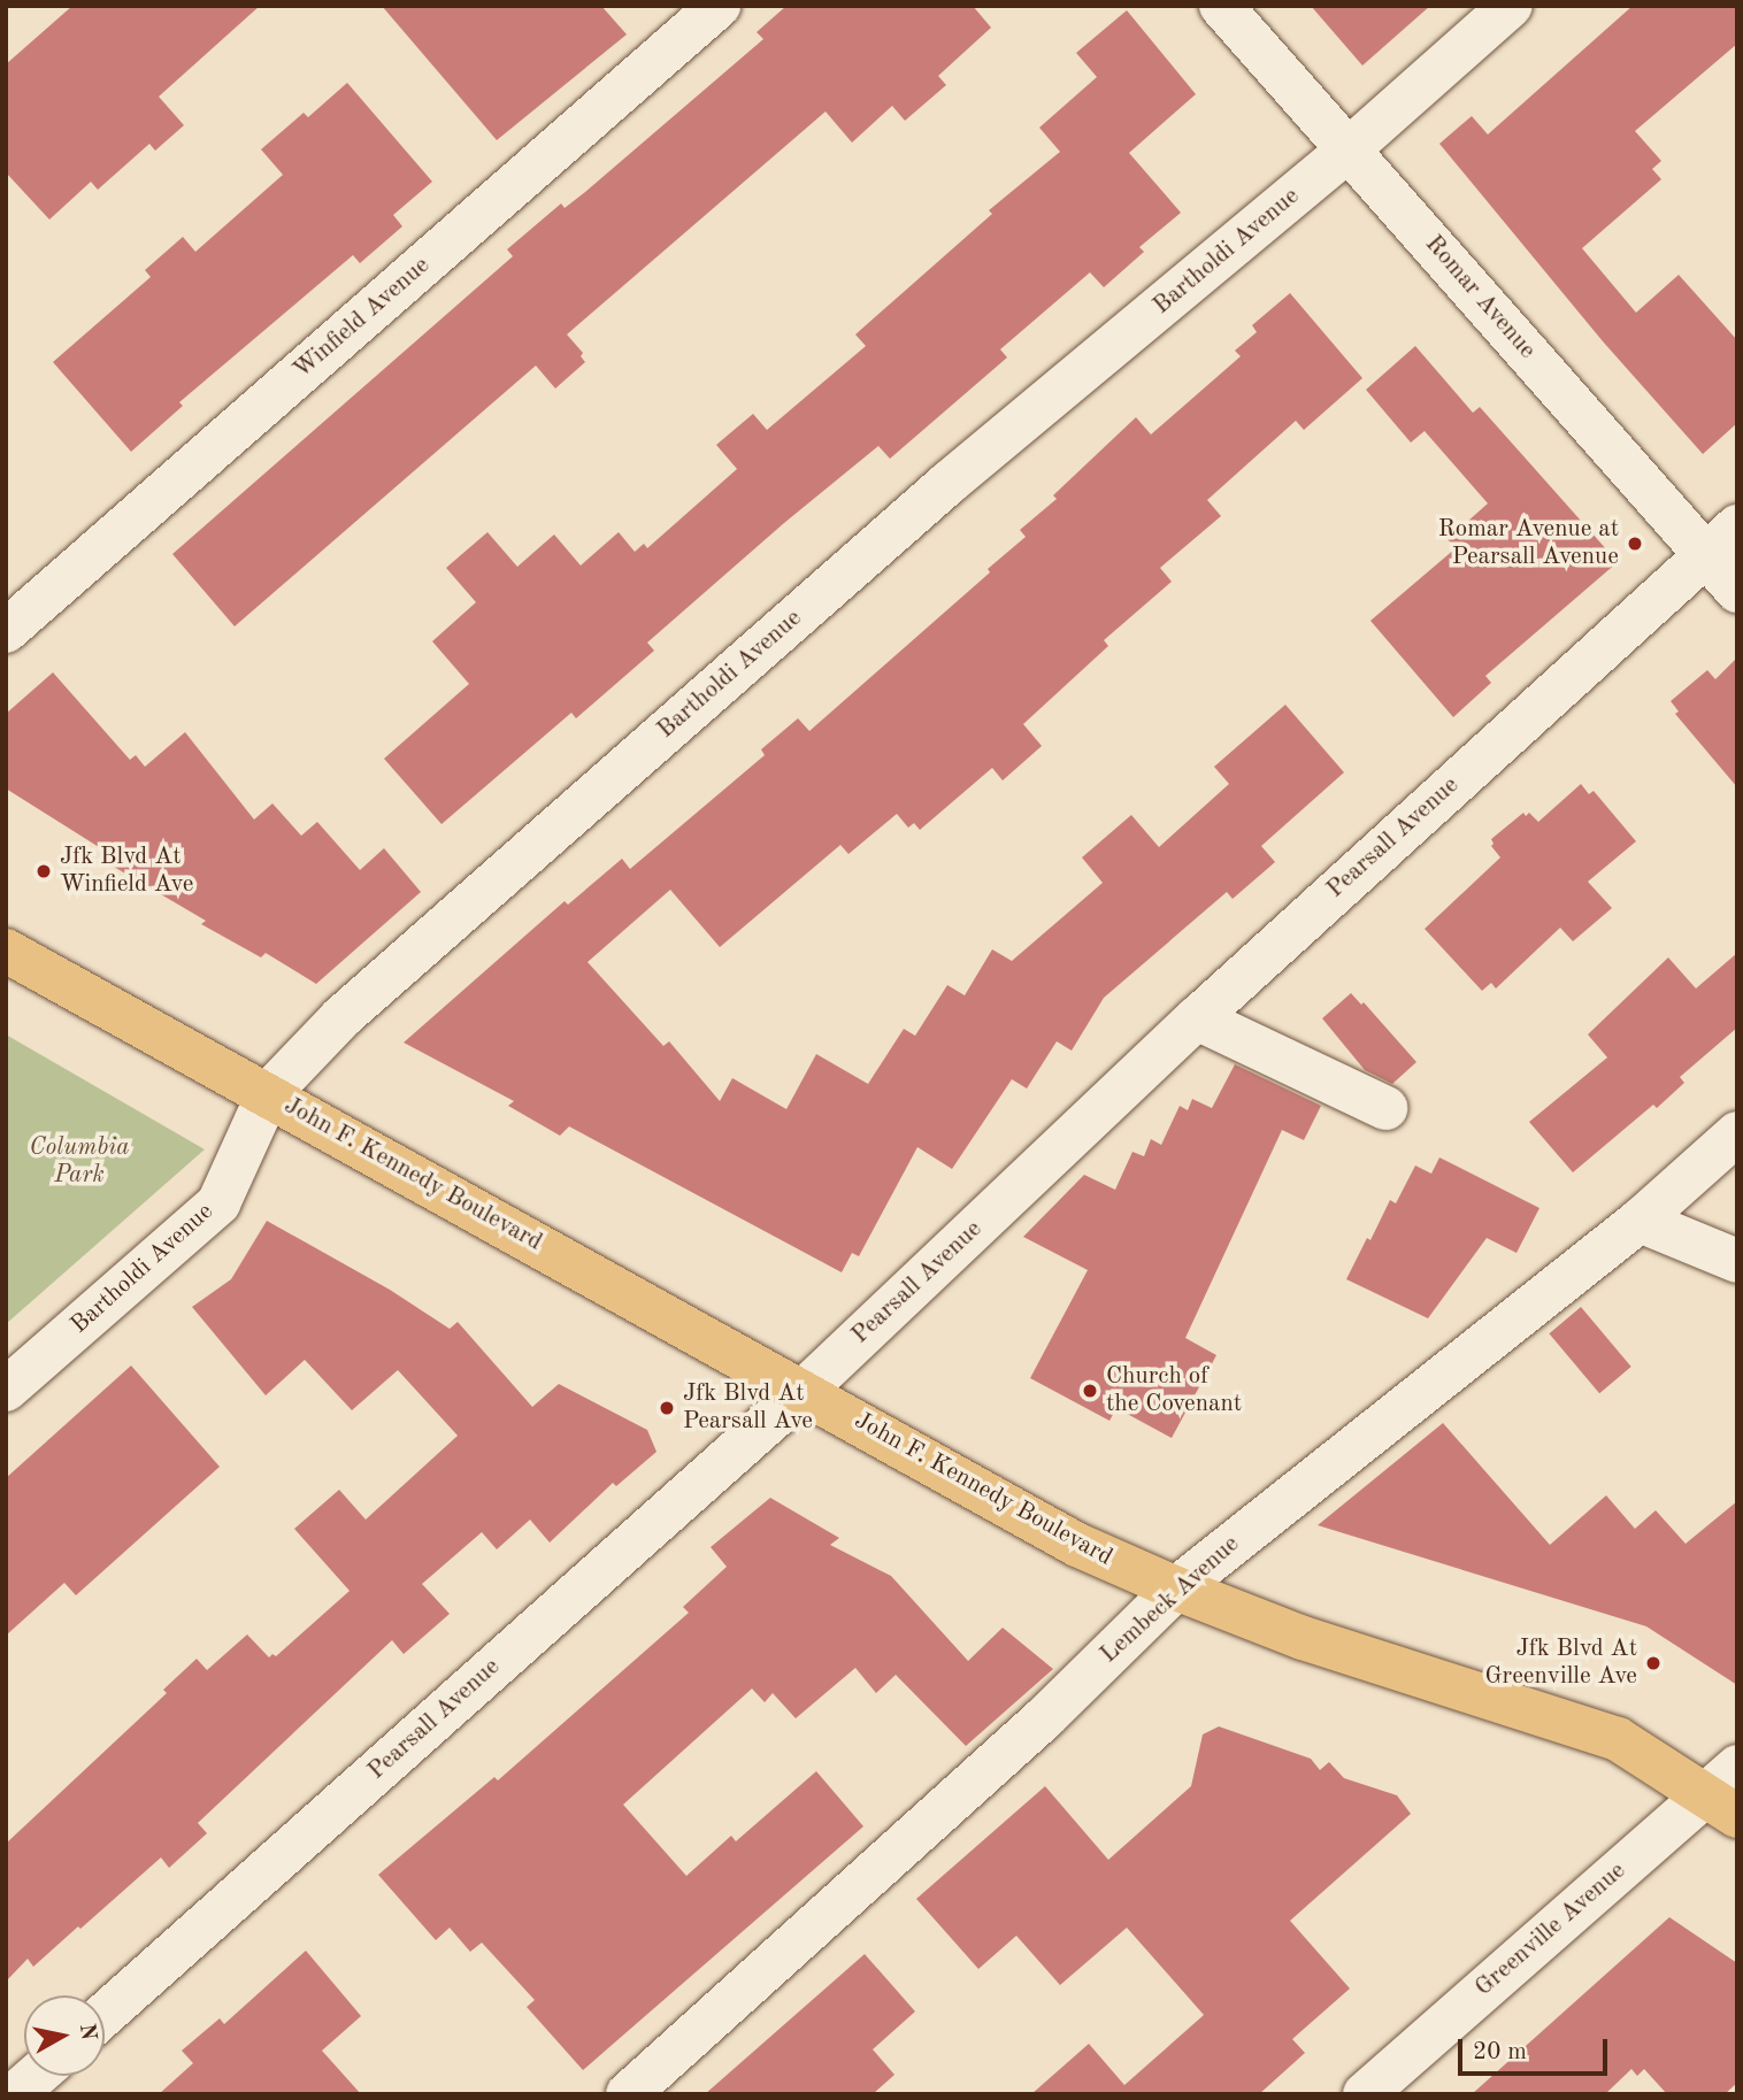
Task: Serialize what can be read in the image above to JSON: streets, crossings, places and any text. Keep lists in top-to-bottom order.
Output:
{
  "streets": {
    "main road": ["John F. Kennedy Boulevard"],
    "street": [
      "Bartholdi Avenue",
      "Romar Avenue",
      "Winfield Avenue",
      "Pearsall Avenue",
      "Lembeck Avenue",
      "Greenville Avenue"
    ]
  },
  "crossings": [
    ["Bartholdi Avenue", "Romar Avenue"],
    ["Bartholdi Avenue", "John F. Kennedy Boulevard"],
    ["Romar Avenue", "Pearsall Avenue"],
    ["Pearsall Avenue", "John F. Kennedy Boulevard"],
    ["John F. Kennedy Boulevard", "Lembeck Avenue"],
    ["John F. Kennedy Boulevard", "Greenville Avenue"]
  ],
  "parks": ["Columbia Park"],
  "places": [
    "Romar Avenue at Pearsall Avenue",
    "Jfk Blvd At Winfield Ave",
    "Church of the Covenant",
    "Jfk Blvd At Pearsall Ave",
    "Jfk Blvd At Greenville Ave"
  ],
  "scale_bar": "20 m",
  "north": "right"
}
